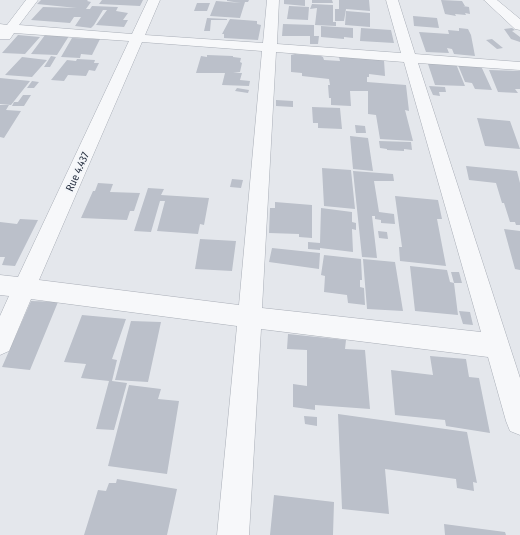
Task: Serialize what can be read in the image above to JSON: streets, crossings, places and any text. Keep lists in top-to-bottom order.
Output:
{
  "streets": {
    "street": ["Rue 4.437"]
  }
}
